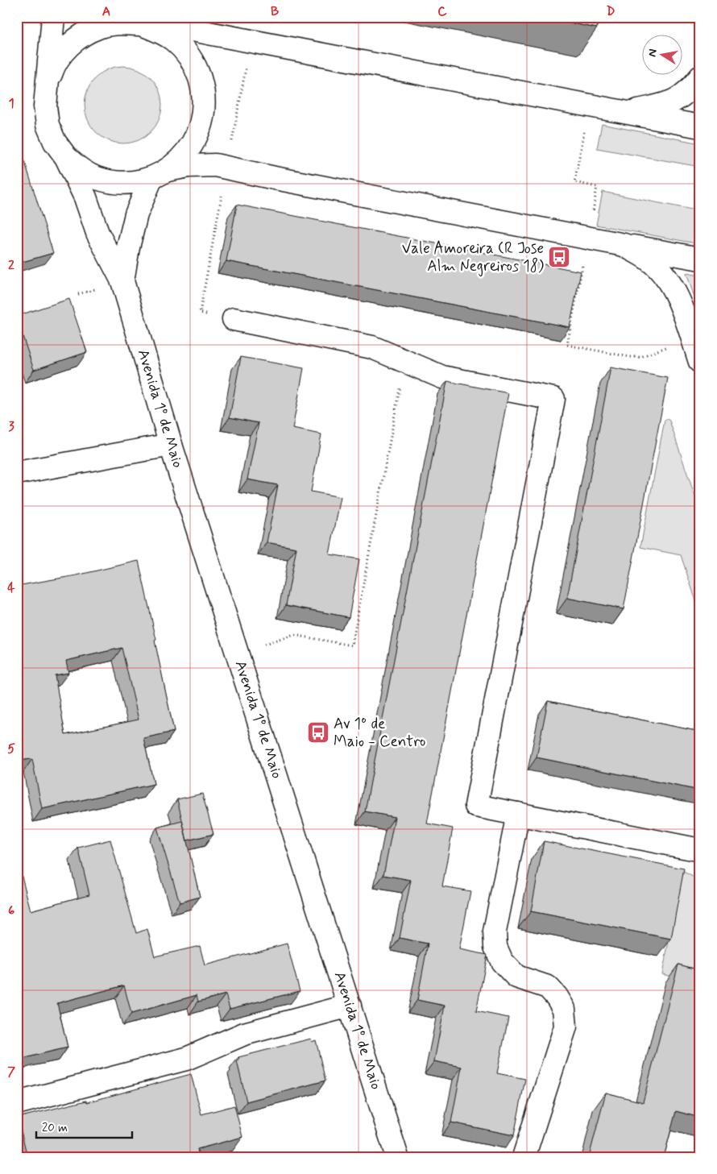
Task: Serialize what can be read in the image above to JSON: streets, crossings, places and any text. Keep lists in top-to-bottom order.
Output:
{
  "streets": {
    "street": ["Avenida 1º de Maio"]
  },
  "places": {
    "bus stop": ["Vale Amoreira (R Jose Alm Negreiros 18)", "Av 1º de Maio - Centro"]
  },
  "scale_bar": "20 m",
  "north": "left",
  "grid": {
    "columns": [
      "A",
      "B",
      "C",
      "D"
    ],
    "rows": [
      "1",
      "2",
      "3",
      "4",
      "5",
      "6",
      "7"
    ]
  }
}
